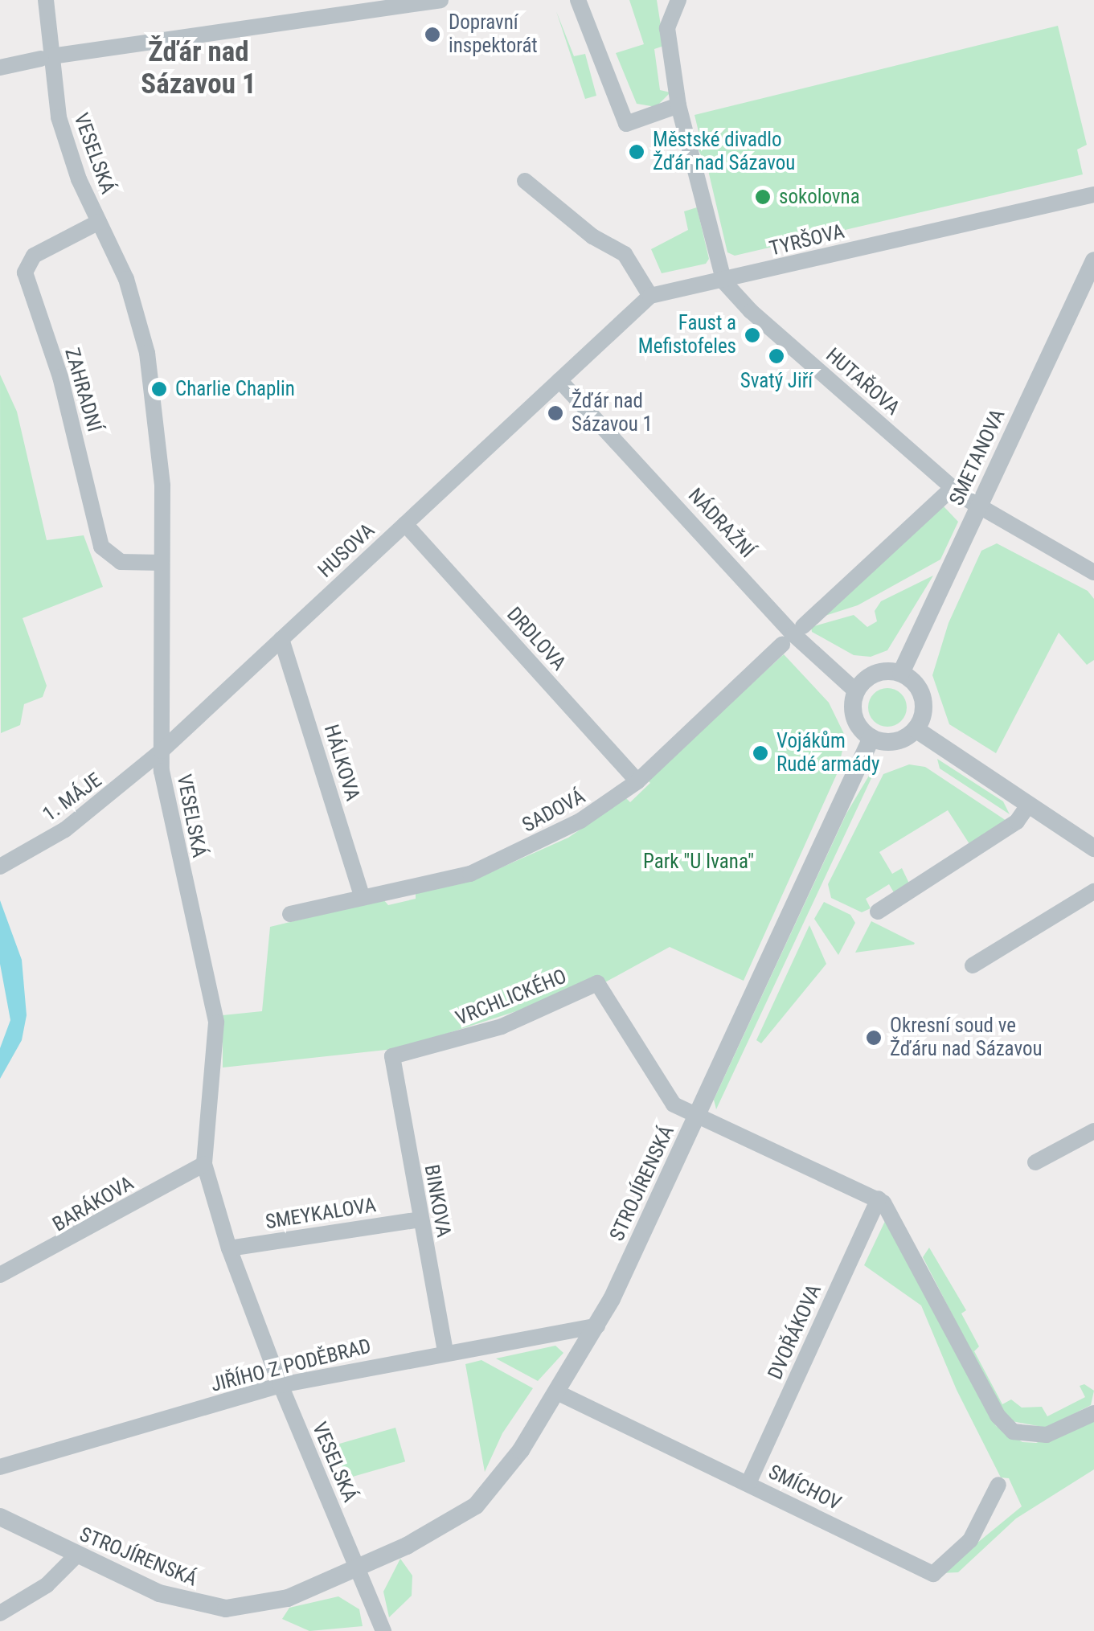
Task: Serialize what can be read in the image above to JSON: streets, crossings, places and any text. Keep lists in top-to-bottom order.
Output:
{
  "streets": {
    "street": [
      "VESELSKÁ",
      "TYRŠOVA",
      "HUTAŘOVA",
      "ZAHRADNÍ",
      "SMETANOVA",
      "NÁDRAŽNÍ",
      "HUSOVA",
      "DRDLOVA",
      "HÁLKOVA",
      "1. MÁJE",
      "SADOVÁ",
      "VRCHLICKÉHO",
      "STROJÍRENSKÁ",
      "BINKOVA",
      "BARÁKOVA",
      "SMEYKALOVA",
      "DVOŘÁKOVA",
      "JIŘÍHO Z PODĚBRAD",
      "SMÍCHOV"
    ]
  },
  "crossings": [
    ["VESELSKÁ", "ZAHRADNÍ"],
    ["VESELSKÁ", "HUSOVA"],
    ["VESELSKÁ", "1. MÁJE"],
    ["VESELSKÁ", "STROJÍRENSKÁ"],
    ["VESELSKÁ", "BARÁKOVA"],
    ["VESELSKÁ", "SMEYKALOVA"],
    ["VESELSKÁ", "JIŘÍHO Z PODĚBRAD"],
    ["TYRŠOVA", "HUTAŘOVA"],
    ["HUTAŘOVA", "SMETANOVA"],
    ["SMETANOVA", "NÁDRAŽNÍ"],
    ["SMETANOVA", "STROJÍRENSKÁ"],
    ["NÁDRAŽNÍ", "HUSOVA"],
    ["NÁDRAŽNÍ", "STROJÍRENSKÁ"],
    ["HUSOVA", "DRDLOVA"],
    ["HUSOVA", "HÁLKOVA"],
    ["HUSOVA", "1. MÁJE"],
    ["DRDLOVA", "SADOVÁ"],
    ["HÁLKOVA", "SADOVÁ"],
    ["VRCHLICKÉHO", "STROJÍRENSKÁ"],
    ["VRCHLICKÉHO", "BINKOVA"],
    ["STROJÍRENSKÁ", "JIŘÍHO Z PODĚBRAD"],
    ["STROJÍRENSKÁ", "SMÍCHOV"],
    ["BINKOVA", "SMEYKALOVA"],
    ["BINKOVA", "JIŘÍHO Z PODĚBRAD"],
    ["DVOŘÁKOVA", "SMÍCHOV"]
  ],
  "districts": ["Žďár nad Sázavou 1"],
  "parks": ["Park \"U Ivana\""],
  "places": [
    "Dopravní inspektorát",
    "Městské divadlo Žďár nad Sázavou",
    "sokolovna",
    "Faust a Mefistofeles",
    "Svatý Jiří",
    "Charlie Chaplin",
    "Žďár nad Sázavou 1",
    "Vojákům Rudé armády",
    "Okresní soud ve Žďáru nad Sázavou"
  ]
}
